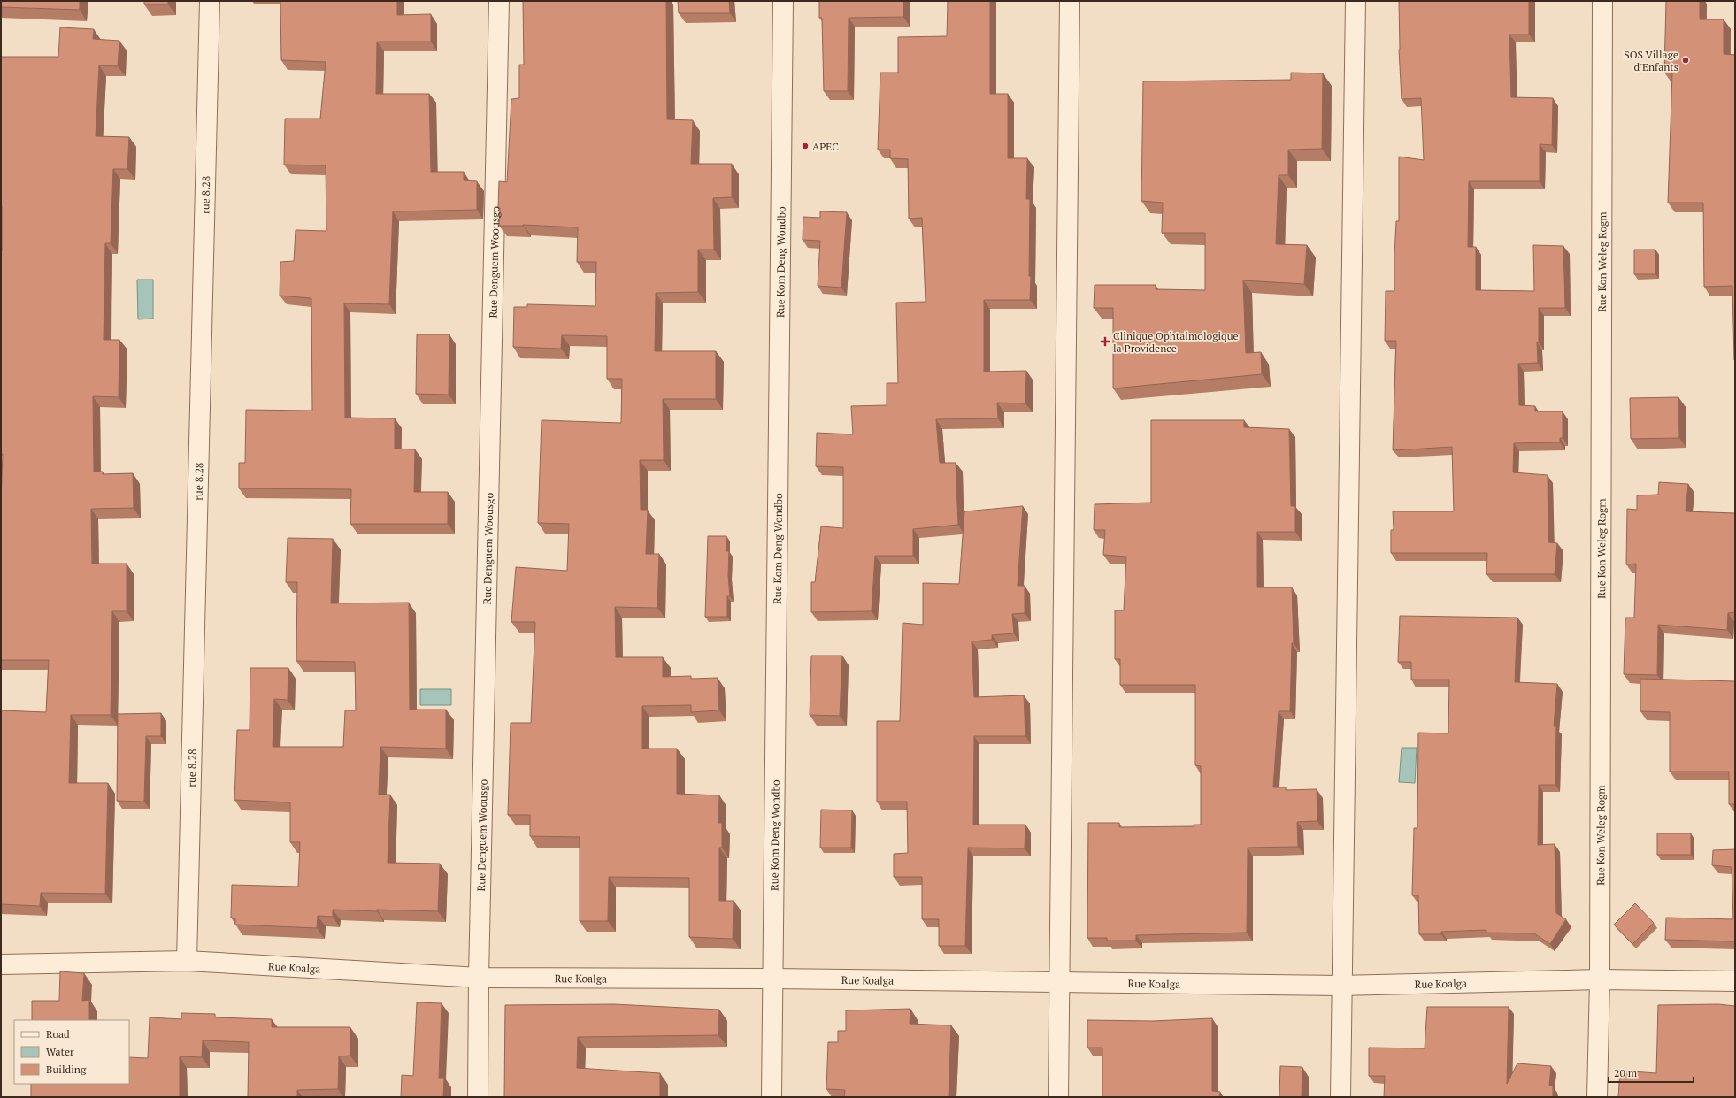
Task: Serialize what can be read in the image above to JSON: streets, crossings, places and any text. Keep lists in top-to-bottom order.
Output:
{
  "streets": {
    "street": [
      "rue 8.28",
      "Rue Denguem Woousgo",
      "Rue Kom Deng Wondbo",
      "Rue Kon Weleg Rogm",
      "Rue Koalga"
    ]
  },
  "crossings": [
    ["rue 8.28", "Rue Koalga"],
    ["Rue Denguem Woousgo", "Rue Koalga"],
    ["Rue Kom Deng Wondbo", "Rue Koalga"],
    ["Rue Kon Weleg Rogm", "Rue Koalga"]
  ],
  "places": {
    "other": ["SOS Village d'Enfants", "APEC"],
    "health": ["Clinique Ophtalmologique la Providence"]
  },
  "legend": ["Road", "Water", "Building"],
  "scale_bar": "20 m"
}
